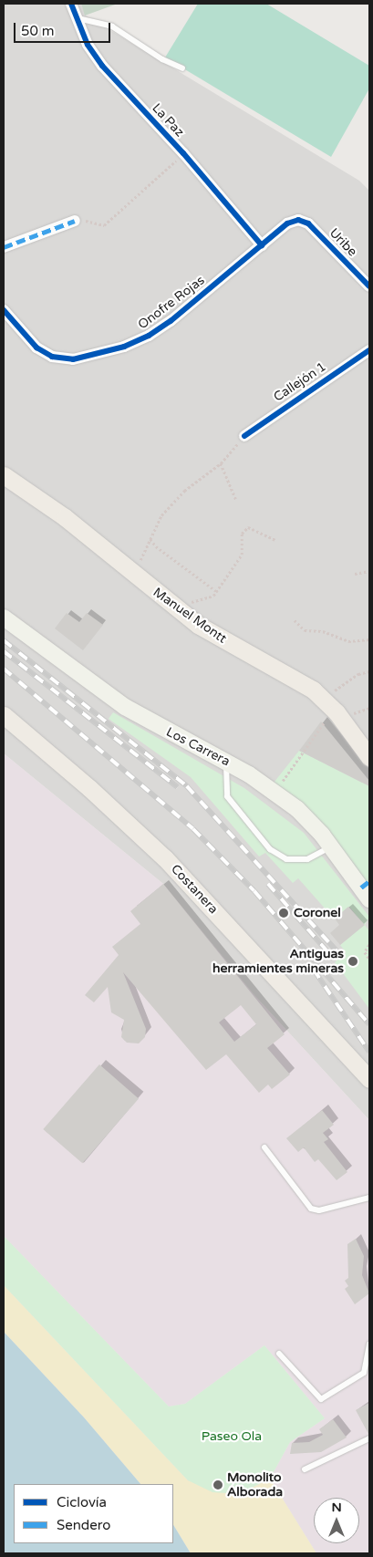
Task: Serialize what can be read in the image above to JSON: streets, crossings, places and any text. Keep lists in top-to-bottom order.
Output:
{
  "streets": {
    "main road": ["Manuel Montt", "Los Carrera", "Costanera"],
    "street": [
      "La Paz",
      "Uribe",
      "Onofre Rojas",
      "Callejón 1"
    ]
  },
  "crossings": [
    ["La Paz", "Onofre Rojas"],
    ["Uribe", "Onofre Rojas"]
  ],
  "parks": ["Paseo Ola"],
  "places": ["Coronel", "Antiguas herramientes mineras", "Monolito Alborada"],
  "legend": ["Ciclovía", "Sendero"],
  "scale_bar": "50 m",
  "north": "top"
}
